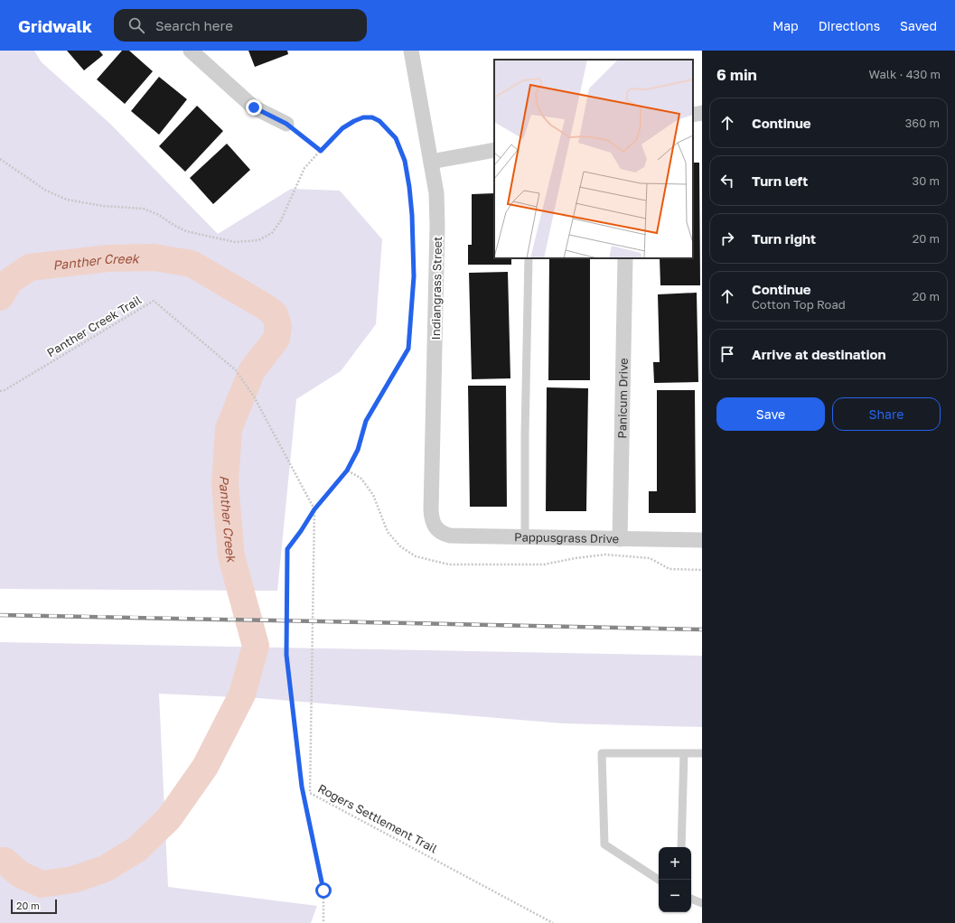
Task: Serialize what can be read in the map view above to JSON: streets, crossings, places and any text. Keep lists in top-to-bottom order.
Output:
{
  "streets": {
    "street": ["Indiangrass Street", "Panicum Drive", "Pappusgrass Drive"],
    "path": ["Panther Creek Trail", "Rogers Settlement Trail"]
  },
  "crossings": [
    ["Indiangrass Street", "Pappusgrass Drive"],
    ["Panther Creek Trail", "Rogers Settlement Trail"],
    ["Panicum Drive", "Pappusgrass Drive"]
  ],
  "water": ["Panther Creek"],
  "scale_bar": "20 m",
  "page": {
    "header": "Gridwalk",
    "search": "Search here",
    "nav": ["Map", "Directions", "Saved"],
    "heading": ["6 min", "Walk · 430 m"],
    "list": [
      ["Continue", "360 m"],
      ["Turn left", "30 m"],
      ["Turn right", "20 m"],
      ["Continue", "Cotton Top Road", "20 m"],
      "Arrive at destination"
    ],
    "buttons": ["Save", "Share"],
    "map_buttons": ["+", "−"],
    "scale": "20 m"
  }
}
